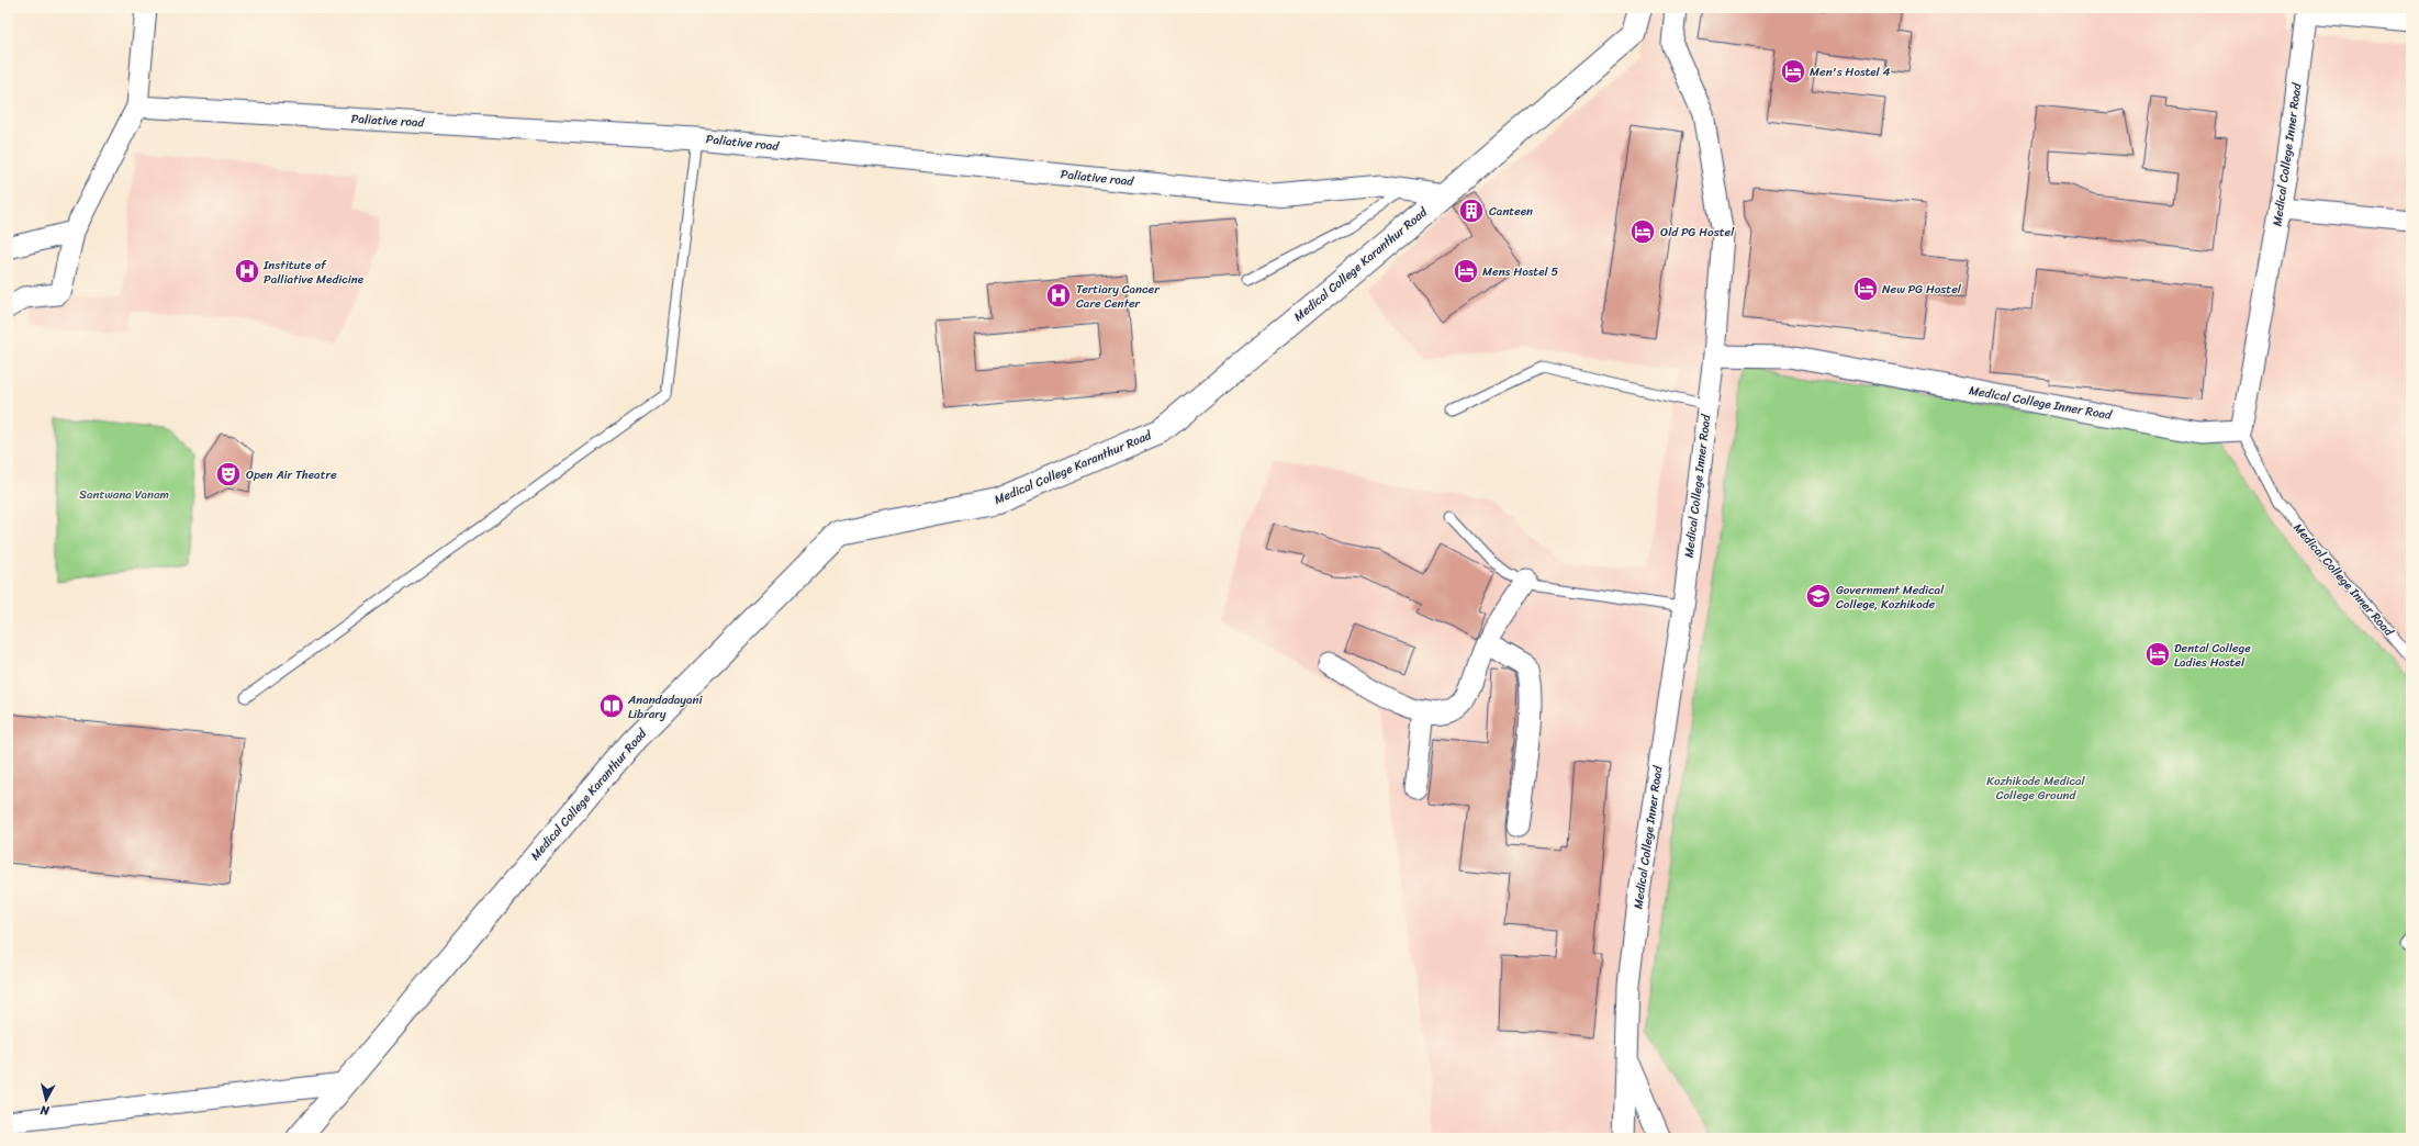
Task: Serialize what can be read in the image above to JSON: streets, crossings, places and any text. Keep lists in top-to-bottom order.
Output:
{
  "streets": {
    "main road": ["Medical College Karanthur Road"],
    "street": ["Paliative road", "Medical College Inner Road"]
  },
  "crossings": [
    ["Paliative road", "Medical College Karanthur Road"]
  ],
  "parks": ["Santwana Vanam", "Kozhikode Medical College Ground"],
  "places": {
    "hotel": [
      "Men's Hostel 4",
      "Old PG Hostel",
      "Mens Hostel 5",
      "New PG Hostel",
      "Dental College Ladies Hostel"
    ],
    "building": ["Canteen"],
    "hospital": ["Institute of Palliative Medicine", "Tertiary Cancer Care Center"],
    "theatre": ["Open Air Theatre"],
    "school or university": ["Government Medical College, Kozhikode"],
    "library": ["Anandadayani Library"]
  },
  "north": "bottom"
}
